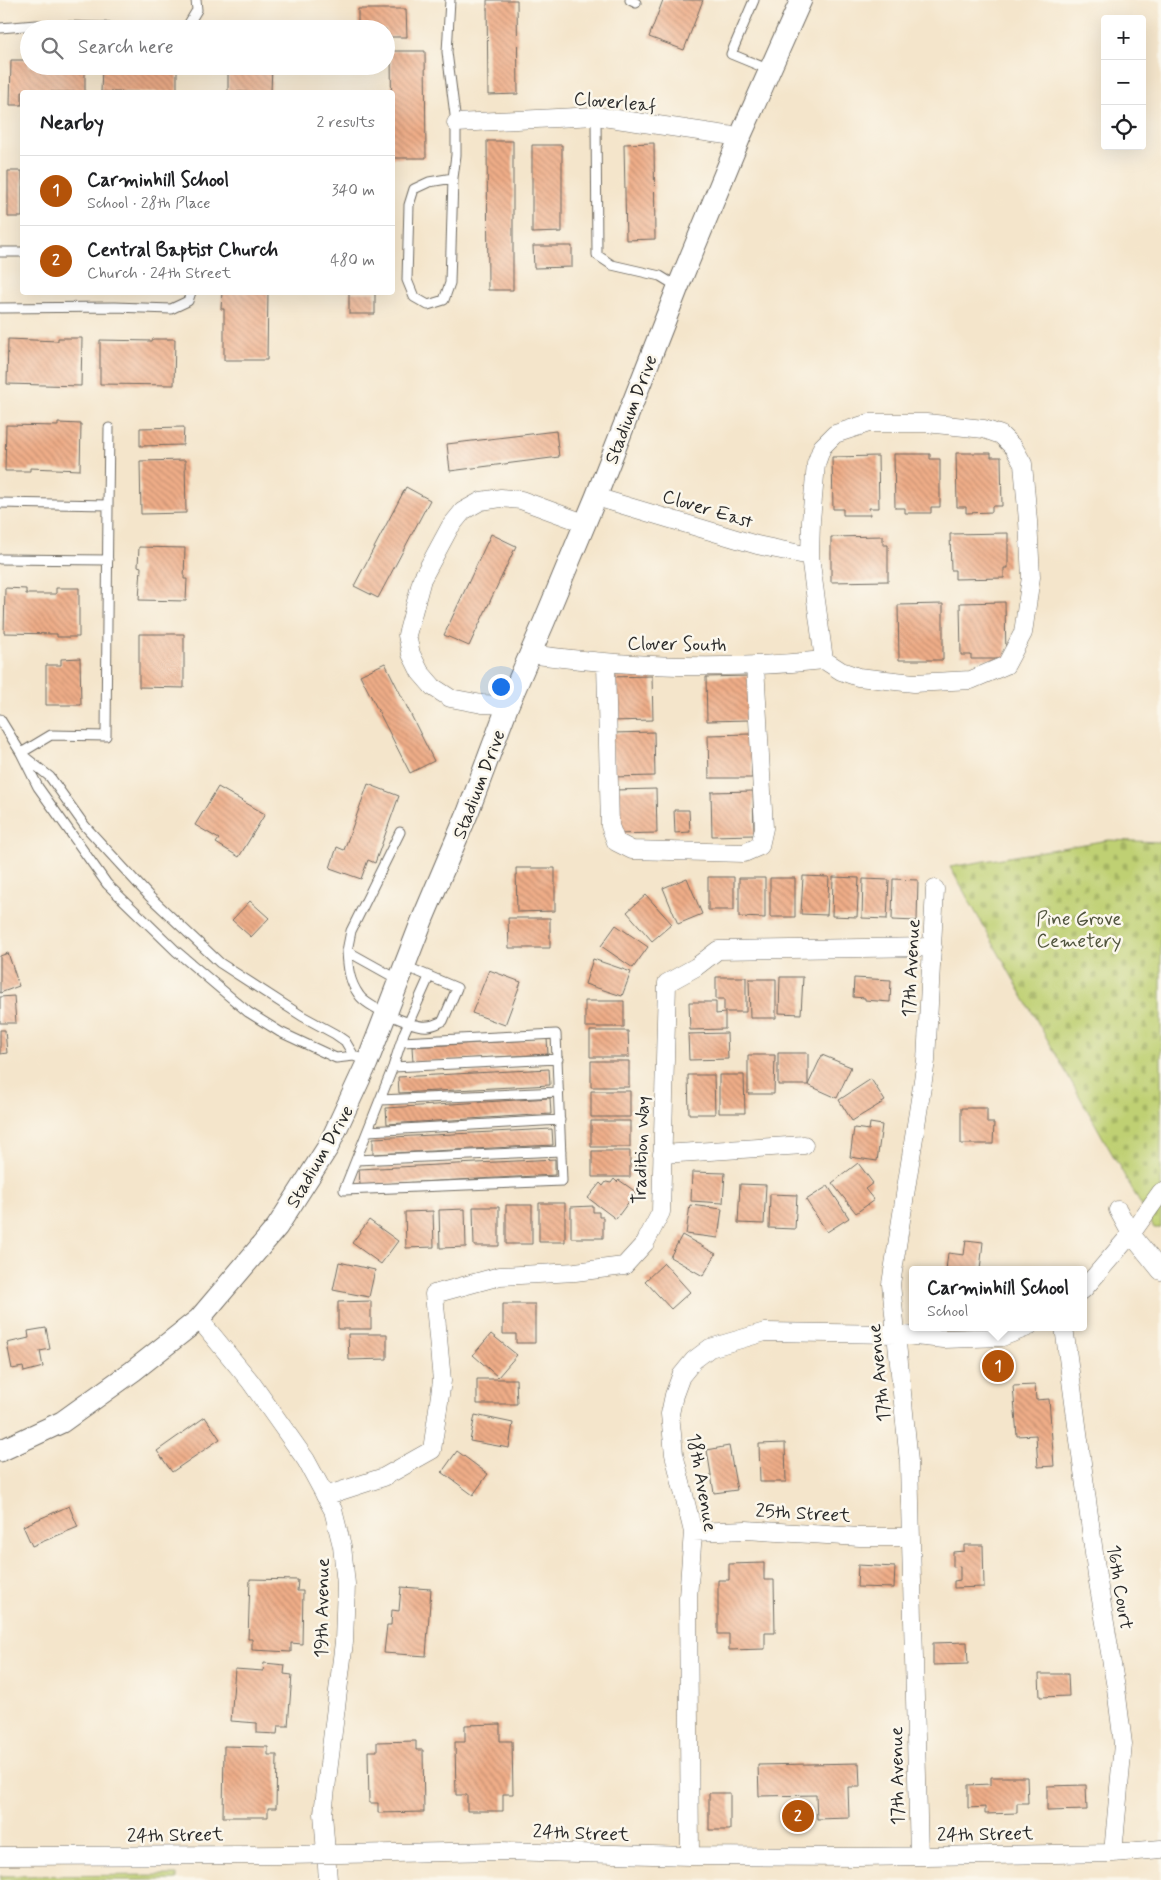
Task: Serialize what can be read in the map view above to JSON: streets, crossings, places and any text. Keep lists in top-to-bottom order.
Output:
{
  "streets": {
    "street": [
      "Cloverleaf",
      "Stadium Drive",
      "Clover East",
      "Clover South",
      "17th Avenue",
      "Tradition Way",
      "18th Avenue",
      "25th Street",
      "16th Court",
      "19th Avenue",
      "24th Street"
    ]
  },
  "crossings": [
    ["Cloverleaf", "Stadium Drive"],
    ["Stadium Drive", "Clover East"],
    ["Stadium Drive", "Clover South"],
    ["Stadium Drive", "19th Avenue"],
    ["17th Avenue", "Tradition Way"],
    ["17th Avenue", "18th Avenue"],
    ["17th Avenue", "25th Street"],
    ["17th Avenue", "24th Street"],
    ["Tradition Way", "19th Avenue"],
    ["18th Avenue", "25th Street"],
    ["18th Avenue", "24th Street"],
    ["16th Court", "24th Street"],
    ["19th Avenue", "24th Street"]
  ],
  "parks": ["Pine Grove Cemetery"],
  "page": {
    "map_buttons": ["+", "−"],
    "search": "Search here",
    "heading": ["Nearby", "2 results"],
    "list": [
      {
        "mark": "1",
        "name": "Carminhill School",
        "note": "School · 28th Place",
        "value": "340 m"
      },
      {
        "mark": "2",
        "name": "Central Baptist Church",
        "note": "Church · 24th Street",
        "value": "480 m"
      }
    ],
    "popup": ["Carminhill School", "School"],
    "pins": ["1", "2"]
  }
}
